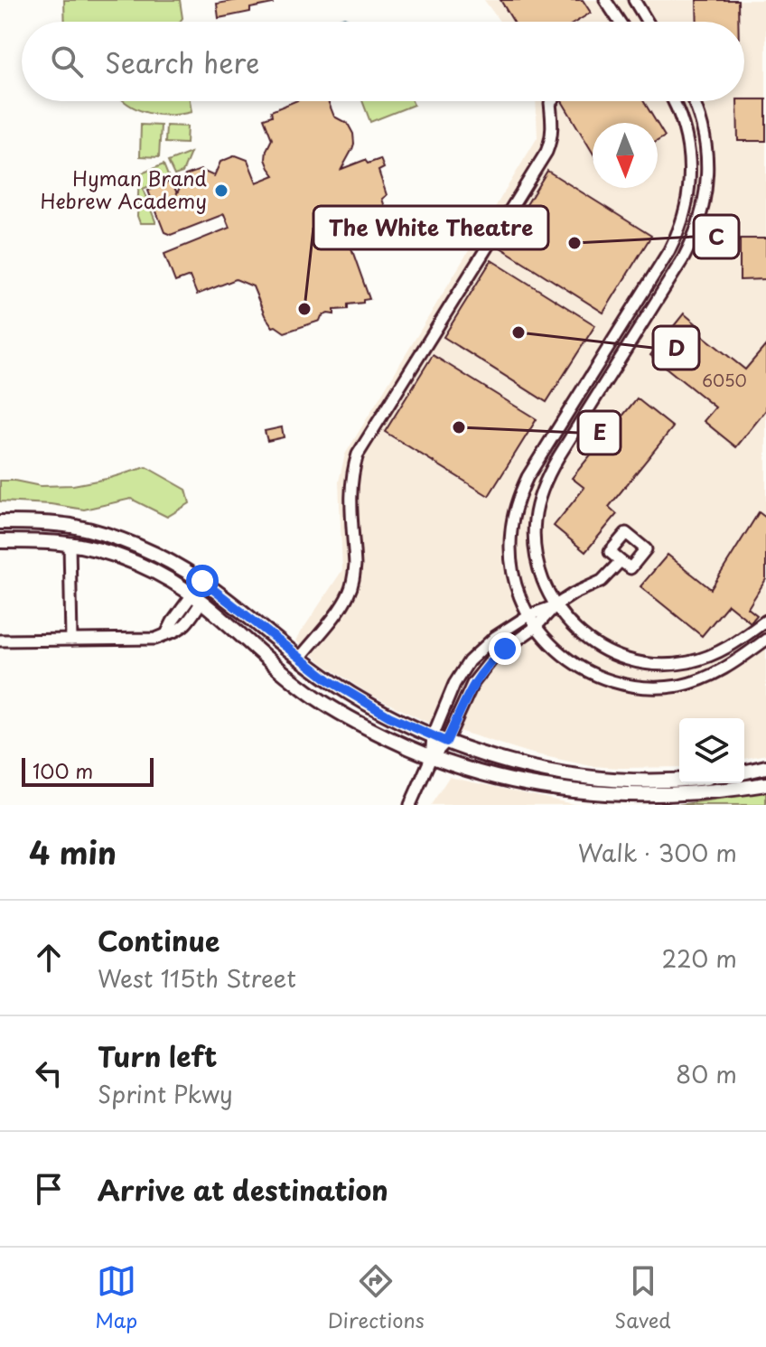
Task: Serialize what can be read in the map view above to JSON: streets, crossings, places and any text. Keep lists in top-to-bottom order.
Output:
{
  "places": [
    "Hyman Brand Hebrew Academy",
    "C",
    "The White Theatre",
    "D",
    "E"
  ],
  "house_numbers": ["6050"],
  "scale_bar": "100 m",
  "north": "bottom",
  "page": {
    "search": "Search here",
    "scale": "100 m",
    "heading": ["4 min", "Walk · 300 m"],
    "list": [
      ["Continue", "West 115th Street", "220 m"],
      ["Turn left", "Sprint Pkwy", "80 m"],
      "Arrive at destination"
    ],
    "nav": ["Map", "Directions", "Saved"]
  }
}
